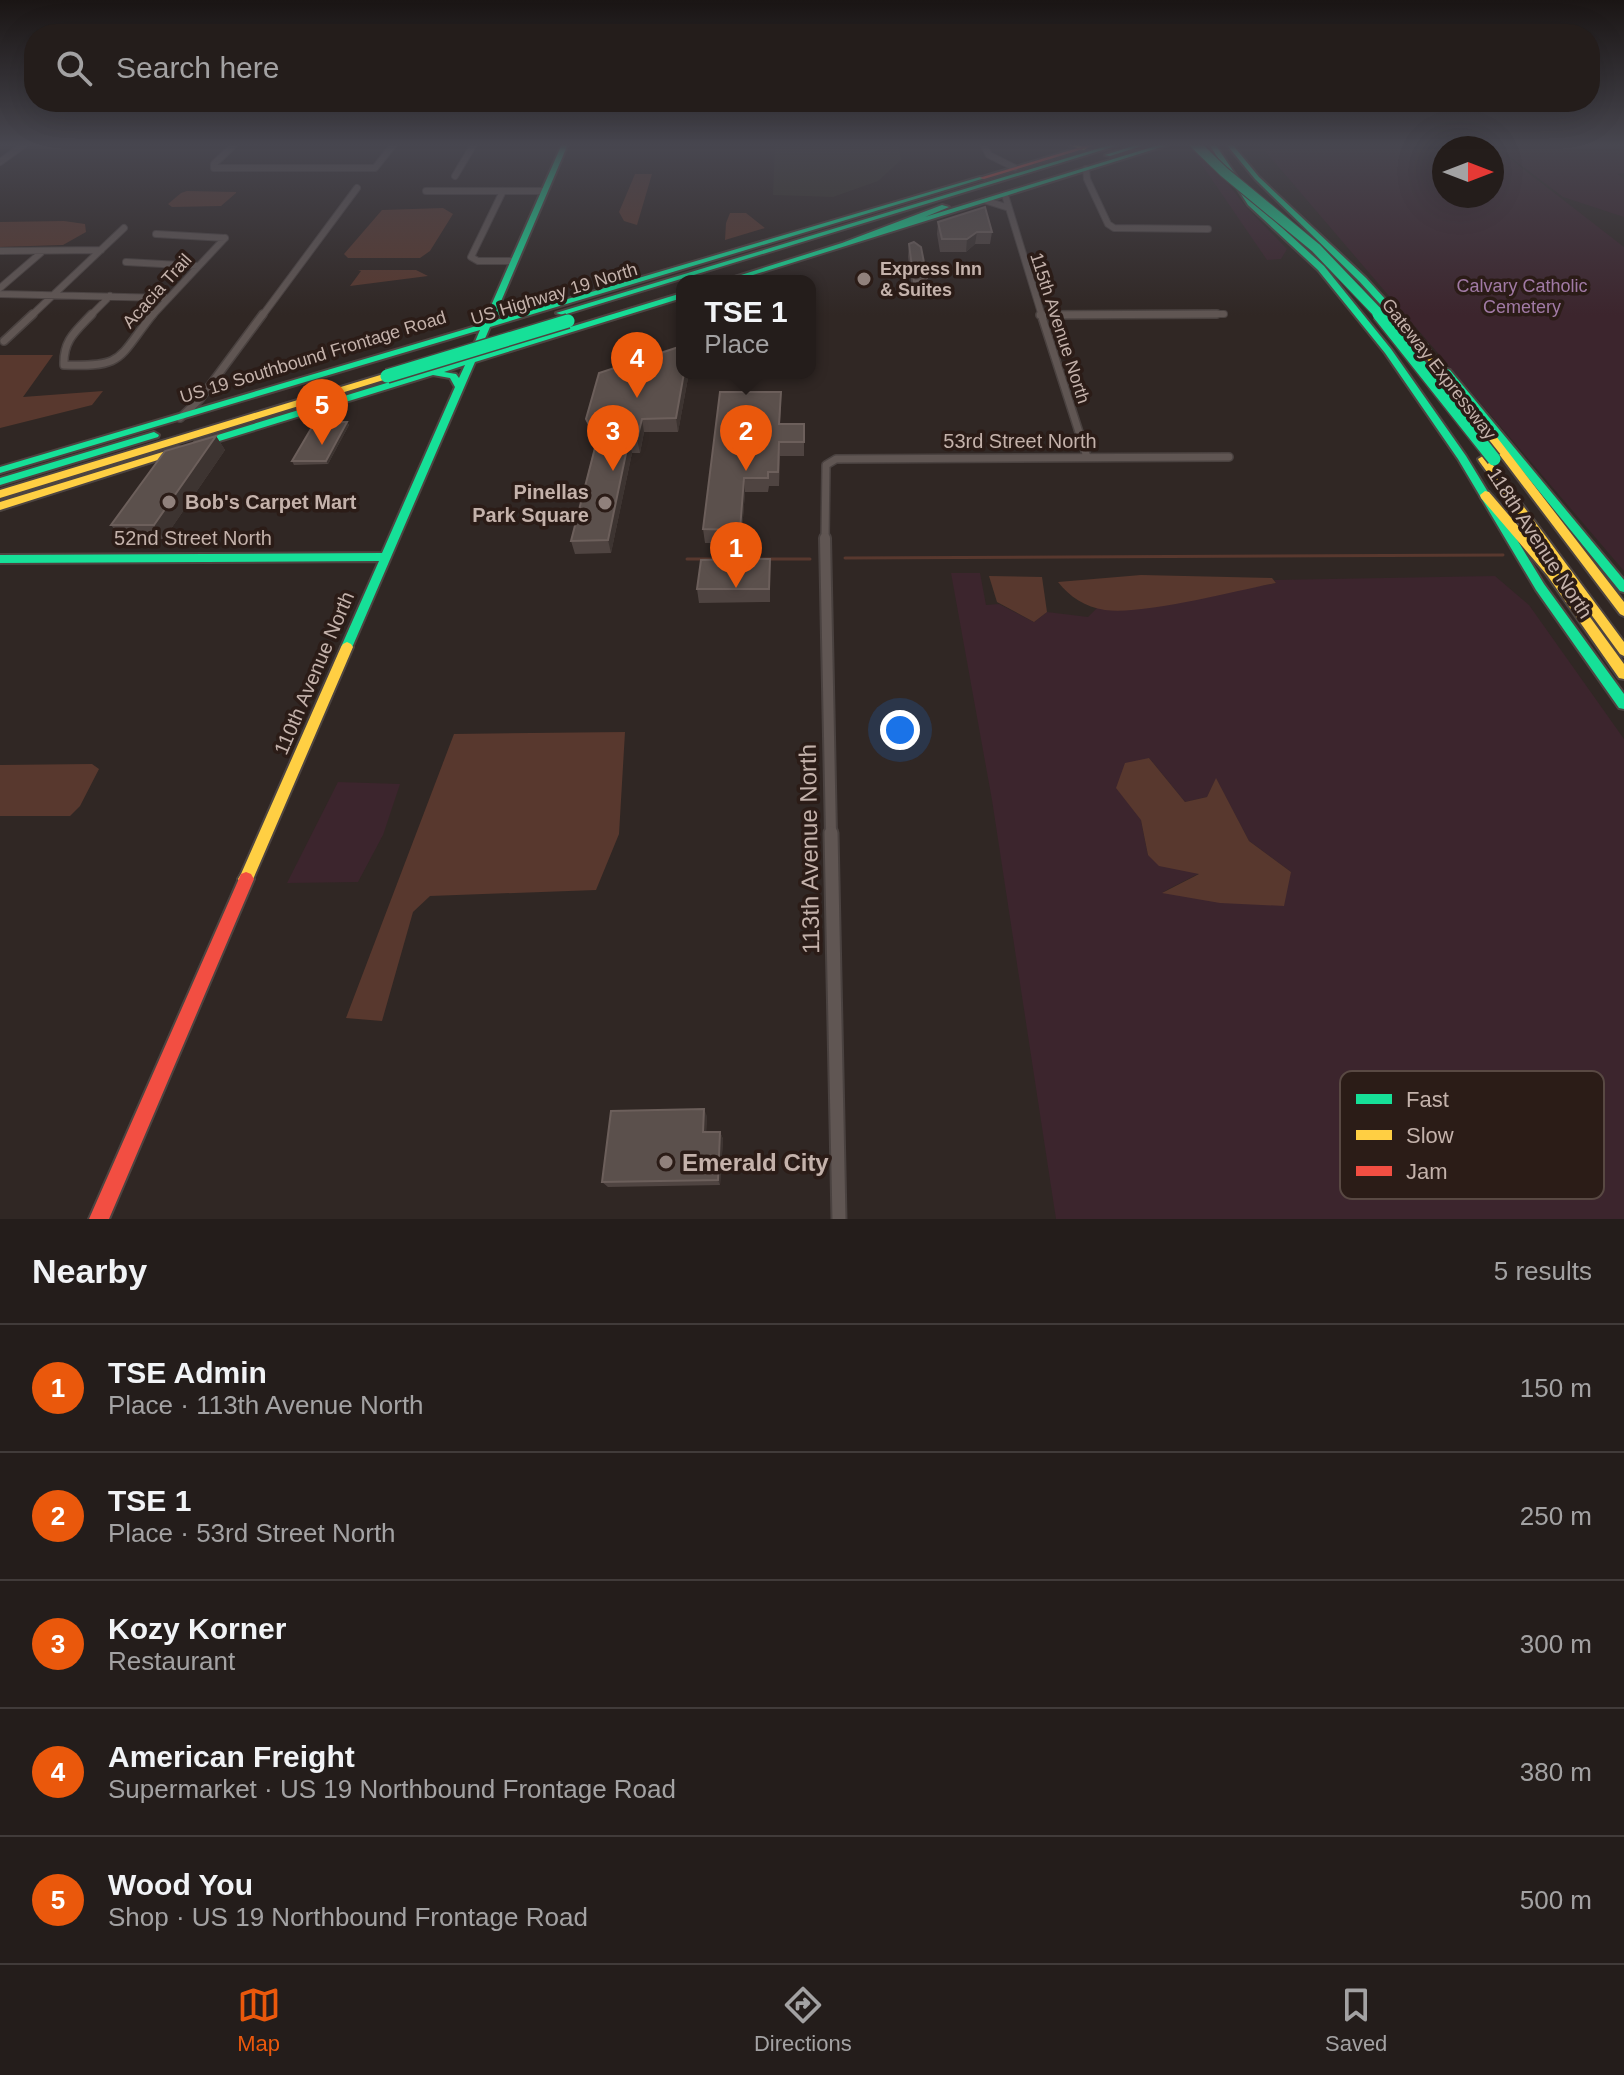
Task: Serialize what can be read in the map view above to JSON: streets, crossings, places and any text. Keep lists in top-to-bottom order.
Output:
{
  "streets": {
    "main road": [
      "US Highway 19 North",
      "US 19 Southbound Frontage Road",
      "Gateway Expressway",
      "52nd Street North",
      "118th Avenue North",
      "110th Avenue North"
    ],
    "street": [
      "Acacia Trail",
      "115th Avenue North",
      "53rd Street North",
      "113th Avenue North"
    ]
  },
  "crossings": [
    ["US Highway 19 North", "US 19 Southbound Frontage Road"],
    ["115th Avenue North", "53rd Street North"],
    ["US 19 Southbound Frontage Road", "110th Avenue North"],
    ["53rd Street North", "113th Avenue North"],
    ["52nd Street North", "110th Avenue North"]
  ],
  "parks": ["Calvary Catholic Cemetery"],
  "places": [
    "Express Inn & Suites",
    "Bob's Carpet Mart",
    "Pinellas Park Square",
    "Emerald City"
  ],
  "legend": ["Fast", "Slow", "Jam"],
  "north": "right",
  "page": {
    "search": "Search here",
    "popup": ["TSE 1", "Place"],
    "pins": [
      "4",
      "5",
      "2",
      "3",
      "1"
    ],
    "heading": ["Nearby", "5 results"],
    "list": [
      {
        "mark": "1",
        "name": "TSE Admin",
        "note": "Place · 113th Avenue North",
        "value": "150 m"
      },
      {
        "mark": "2",
        "name": "TSE 1",
        "note": "Place · 53rd Street North",
        "value": "250 m"
      },
      {
        "mark": "3",
        "name": "Kozy Korner",
        "note": "Restaurant",
        "value": "300 m"
      },
      {
        "mark": "4",
        "name": "American Freight",
        "note": "Supermarket · US 19 Northbound Frontage Road",
        "value": "380 m"
      },
      {
        "mark": "5",
        "name": "Wood You",
        "note": "Shop · US 19 Northbound Frontage Road",
        "value": "500 m"
      }
    ],
    "nav": ["Map", "Directions", "Saved"]
  }
}
